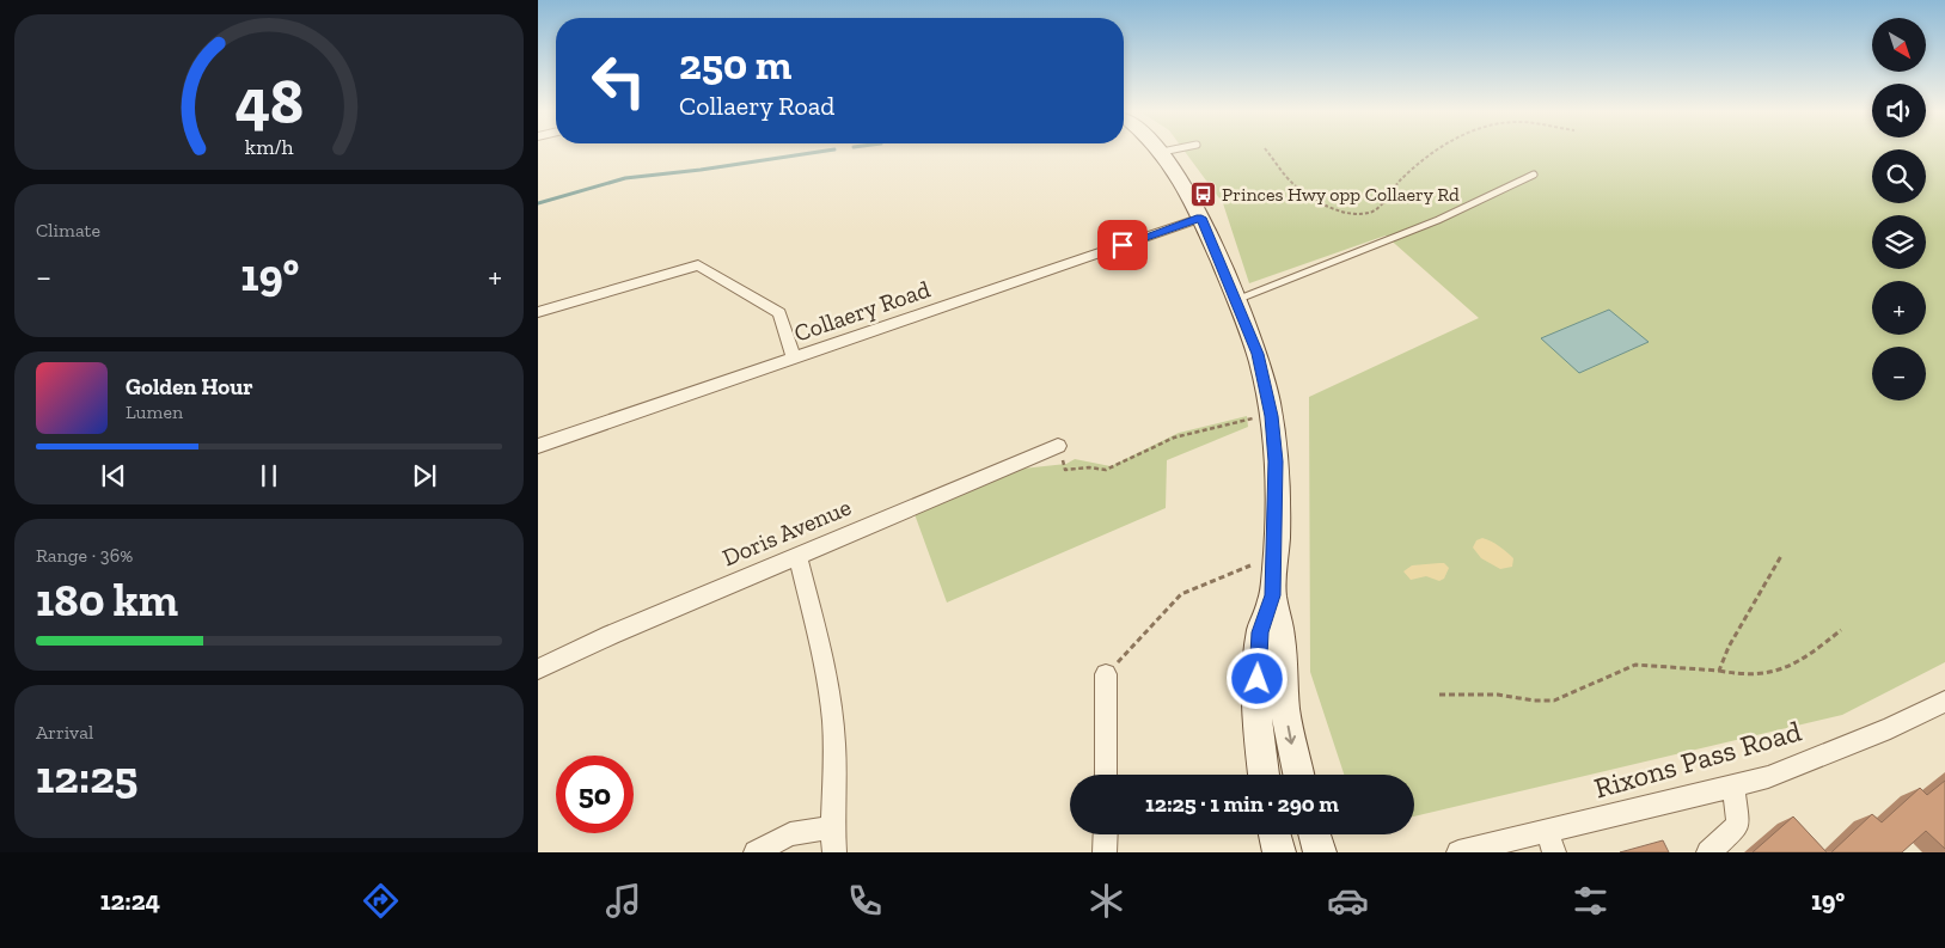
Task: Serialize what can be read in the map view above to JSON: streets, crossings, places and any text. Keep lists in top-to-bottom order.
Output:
{
  "streets": {
    "street": ["Collaery Road", "Doris Avenue", "Rixons Pass Road"]
  },
  "places": {
    "bus stop": ["Princes Hwy opp Collaery Rd"]
  },
  "north": "bottom right",
  "page": {
    "map_buttons": ["+", "−"],
    "turn": ["250 m", "Collaery Road"],
    "tile": [
      "Climate",
      ["Range · 36%", "180 km"],
      ["Arrival", "12:25"]
    ],
    "heat": ["−", "19°", "+"],
    "song": ["Golden Hour", "Lumen"],
    "limit": "50",
    "trip": "12:25 · 1 min · 290 m",
    "tabs": ["12:24", "19°"],
    "gauge": ["48", "km/h"]
  }
}
